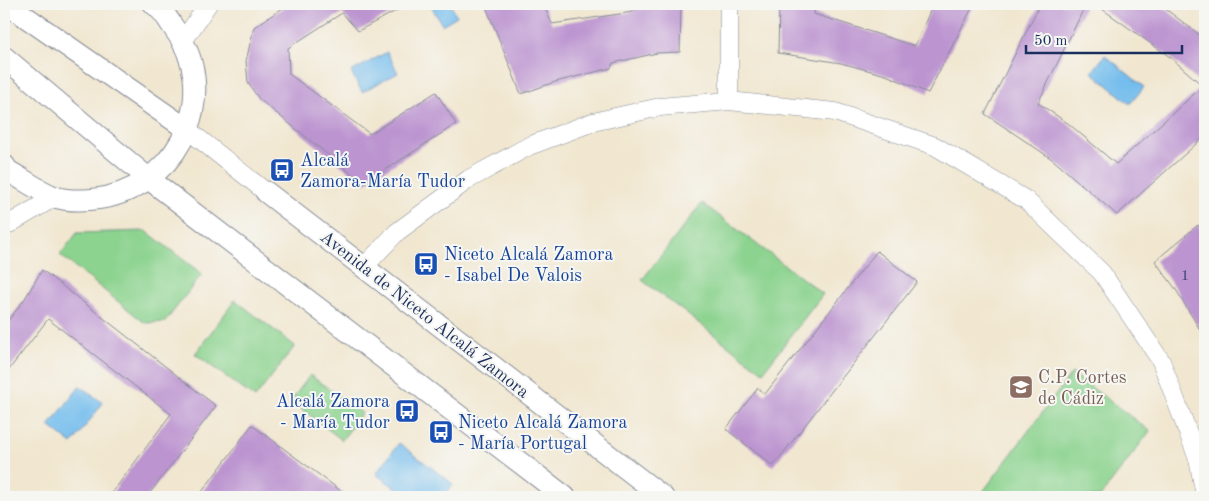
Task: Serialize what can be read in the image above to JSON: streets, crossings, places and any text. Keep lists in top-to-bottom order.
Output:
{
  "streets": {
    "street": ["Avenida de Niceto Alcalá Zamora"]
  },
  "places": {
    "bus stop": [
      "Alcalá Zamora-María Tudor",
      "Niceto Alcalá Zamora - Isabel De Valois",
      "Alcalá Zamora - María Tudor",
      "Niceto Alcalá Zamora - María Portugal"
    ],
    "school or university": ["C.P. Cortes de Cádiz"]
  },
  "house_numbers": ["1"],
  "scale_bar": "50 m"
}
